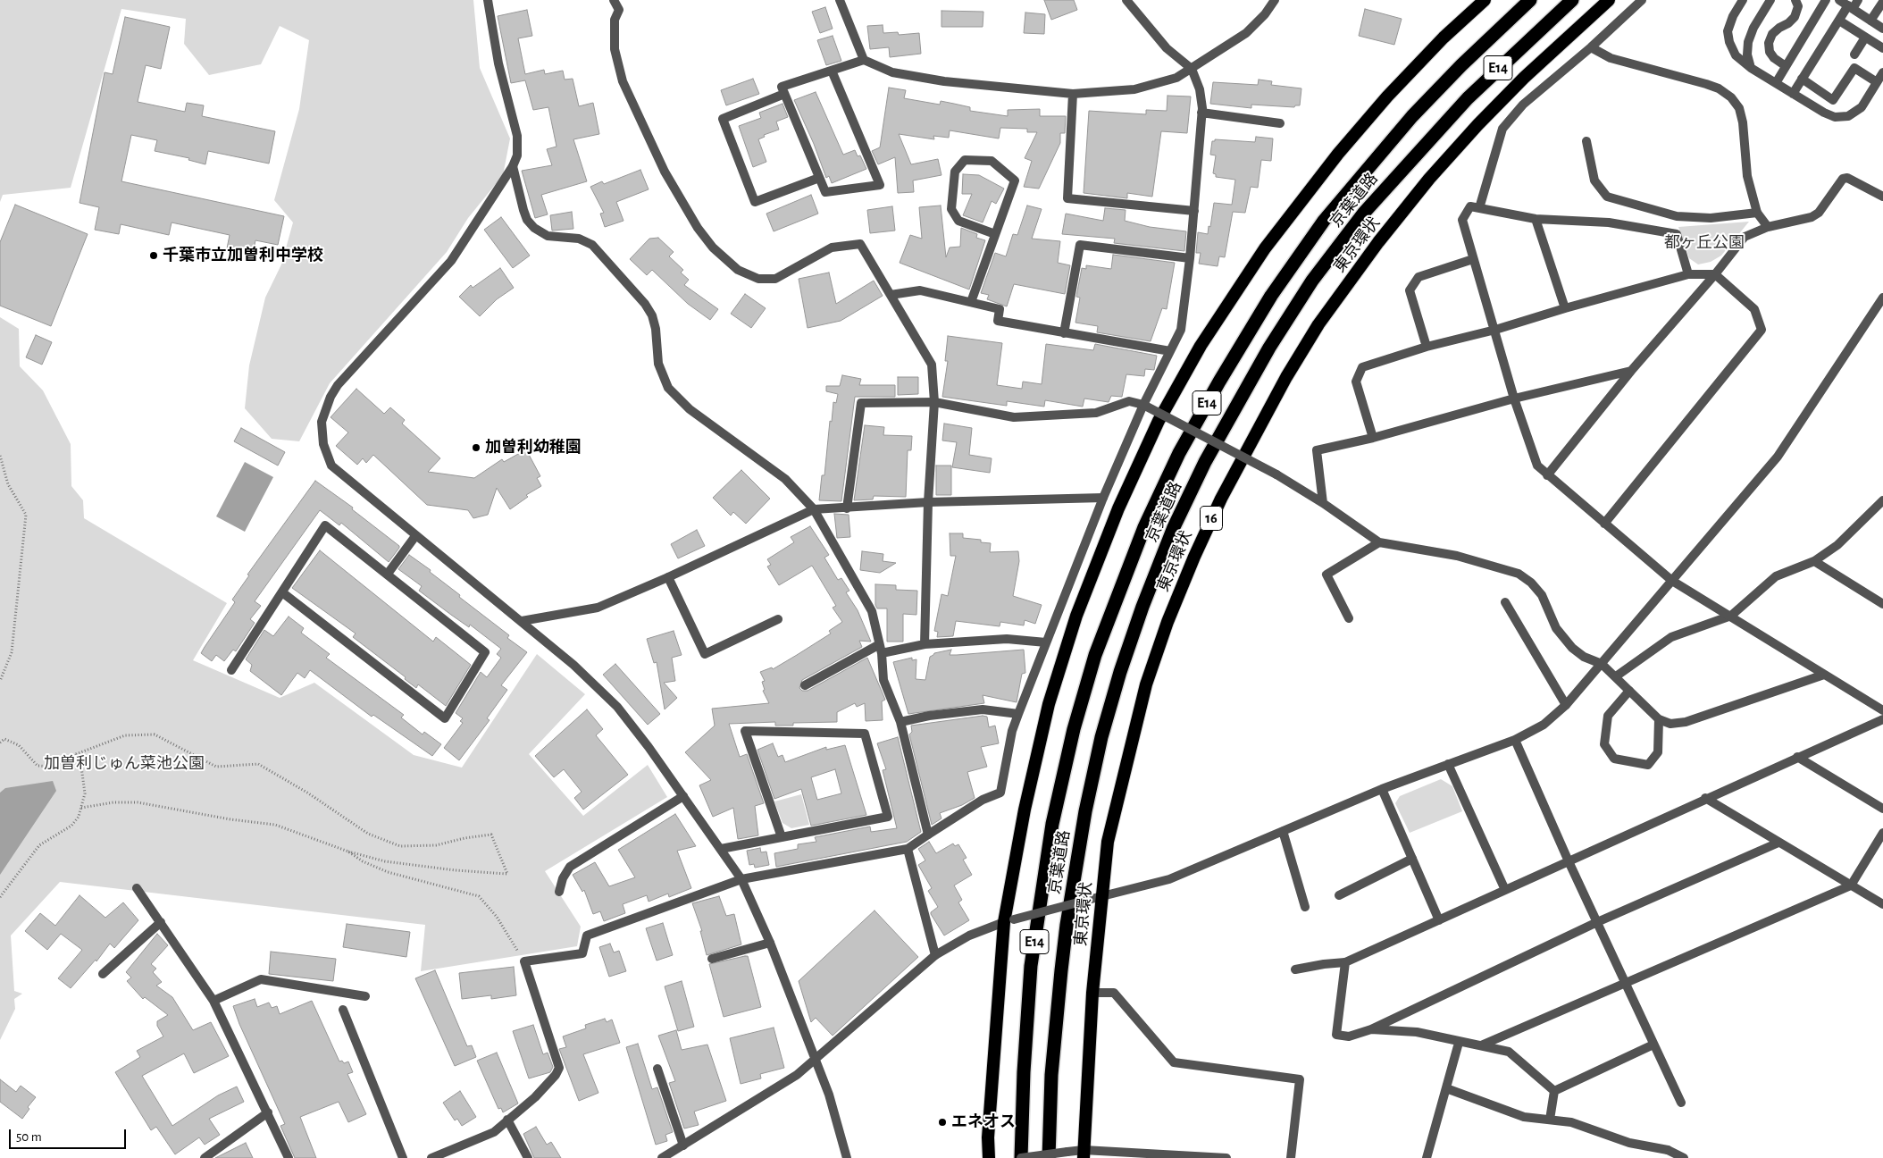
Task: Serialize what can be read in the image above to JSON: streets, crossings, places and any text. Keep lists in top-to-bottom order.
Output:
{
  "streets": {
    "highway": [
      "E14",
      "京葉道路",
      "東京環状",
      "16"
    ]
  },
  "parks": ["都ヶ丘公園", "加曽利じゅん菜池公園"],
  "places": ["千葉市立加曽利中学校", "加曽利幼稚園", "エネオス"],
  "scale_bar": "50 m"
}
